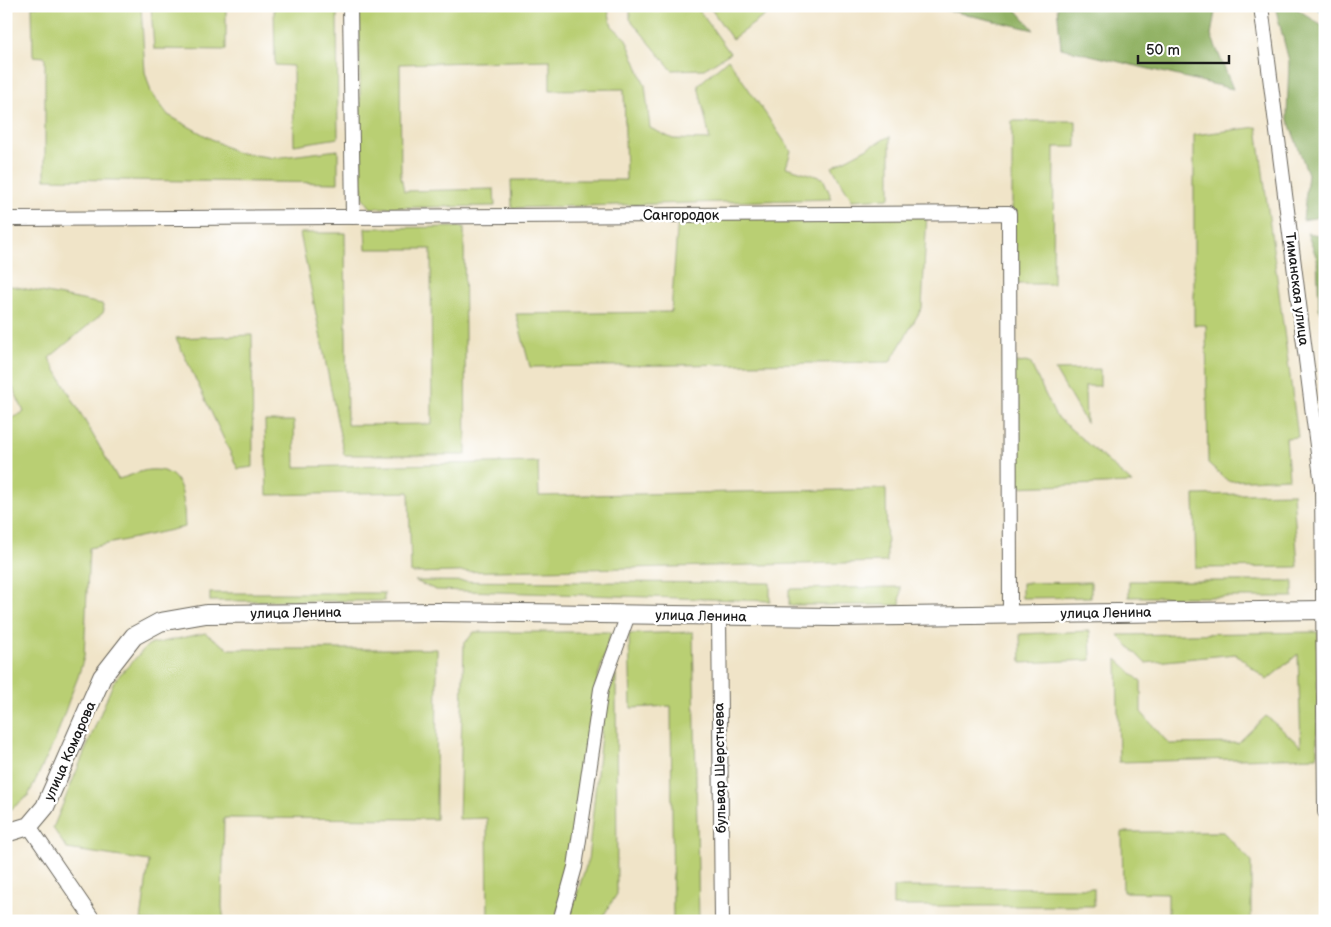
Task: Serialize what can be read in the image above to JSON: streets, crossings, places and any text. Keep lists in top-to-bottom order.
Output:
{
  "streets": {
    "main road": ["улица Ленина", "улица Комарова"],
    "street": ["Сангородок", "Тиманская улица", "бульвар Шерстнева"]
  },
  "crossings": [
    ["Сангородок", "улица Ленина"],
    ["Тиманская улица", "улица Ленина"],
    ["улица Ленина", "улица Комарова"],
    ["улица Ленина", "бульвар Шерстнева"]
  ],
  "scale_bar": "50 m"
}
